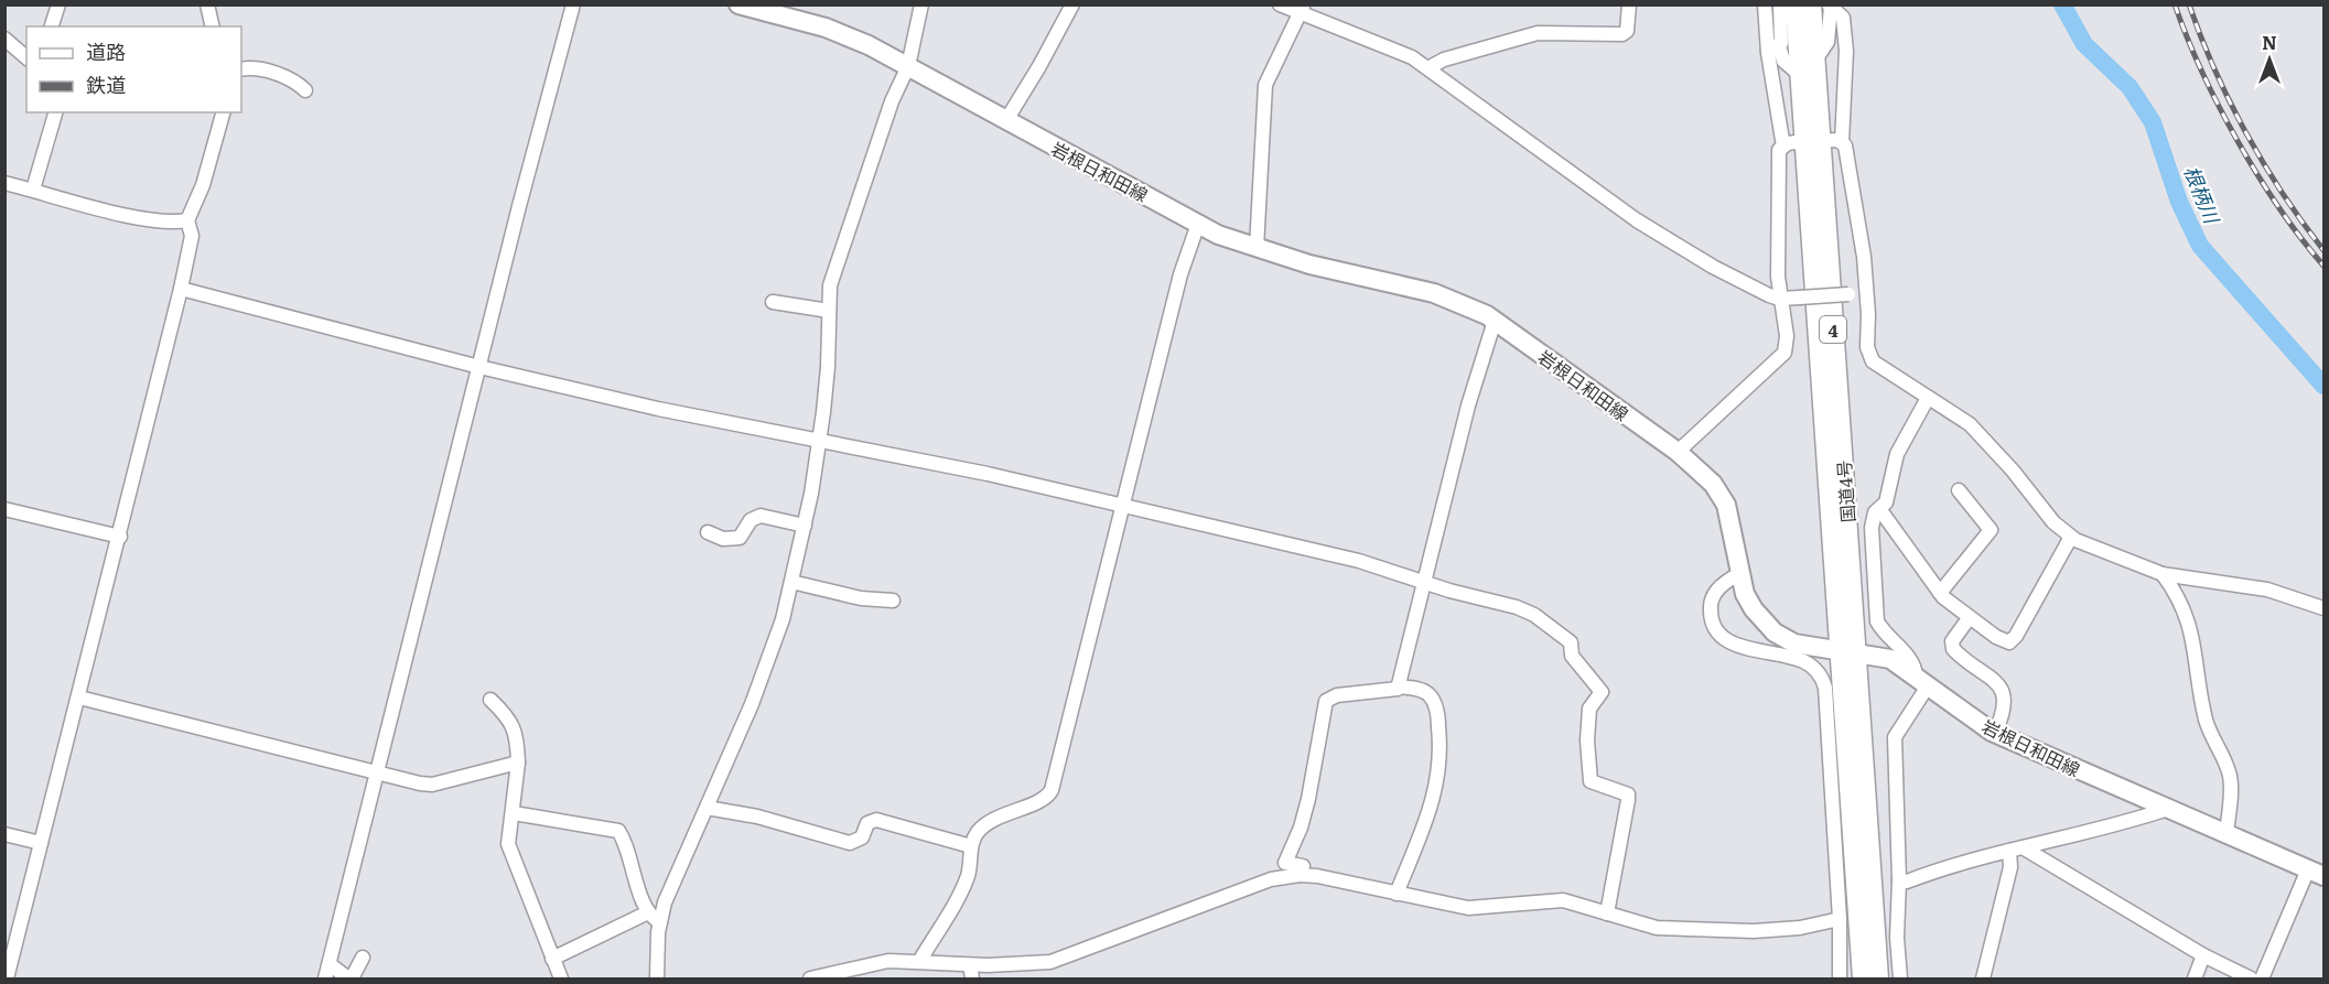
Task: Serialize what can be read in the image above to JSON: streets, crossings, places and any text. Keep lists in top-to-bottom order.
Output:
{
  "streets": {
    "highway": ["4", "国道4号"],
    "main road": ["岩根日和田線"]
  },
  "crossings": [
    ["岩根日和田線", "国道4号"]
  ],
  "water": ["根柄川"],
  "legend": ["道路", "鉄道"],
  "north": "top"
}
